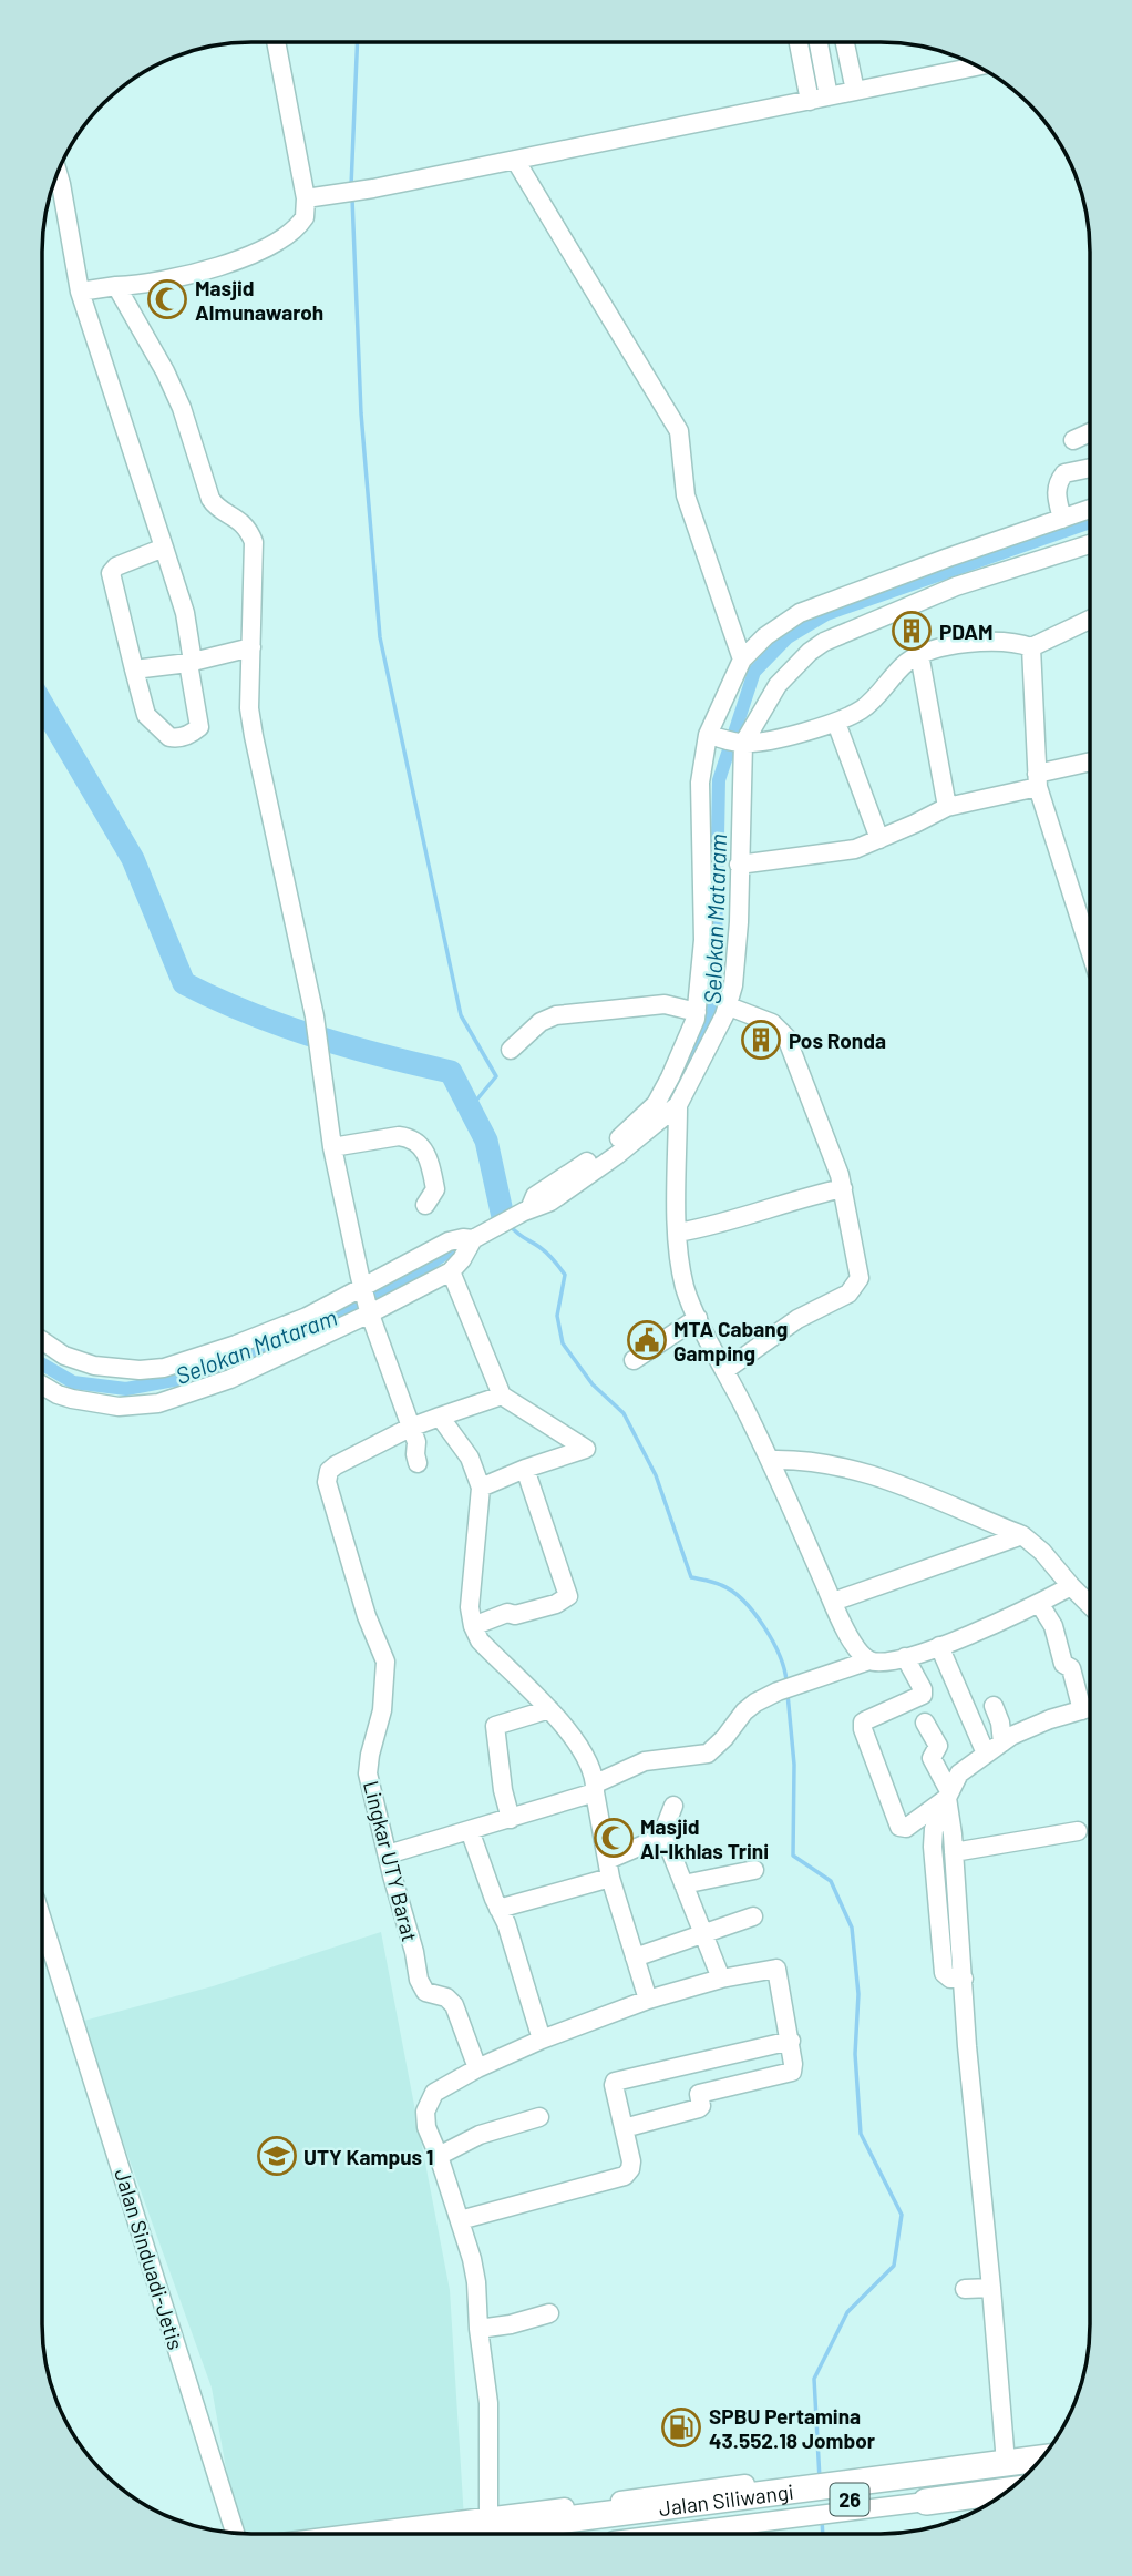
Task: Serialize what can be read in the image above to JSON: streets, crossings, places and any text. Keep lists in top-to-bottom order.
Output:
{
  "streets": {
    "highway": ["Jalan Siliwangi", "26"],
    "street": ["Lingkar UTY Barat", "Jalan Sinduadi-Jetis"]
  },
  "water": ["Selokan Mataram"],
  "places": {
    "mosque": ["Masjid Almunawaroh", "Masjid Al-Ikhlas Trini"],
    "building": ["PDAM", "Pos Ronda"],
    "public building": ["MTA Cabang Gamping"],
    "school or university": ["UTY Kampus 1"],
    "fuel station": ["SPBU Pertamina 43.552.18 Jombor"]
  }
}
